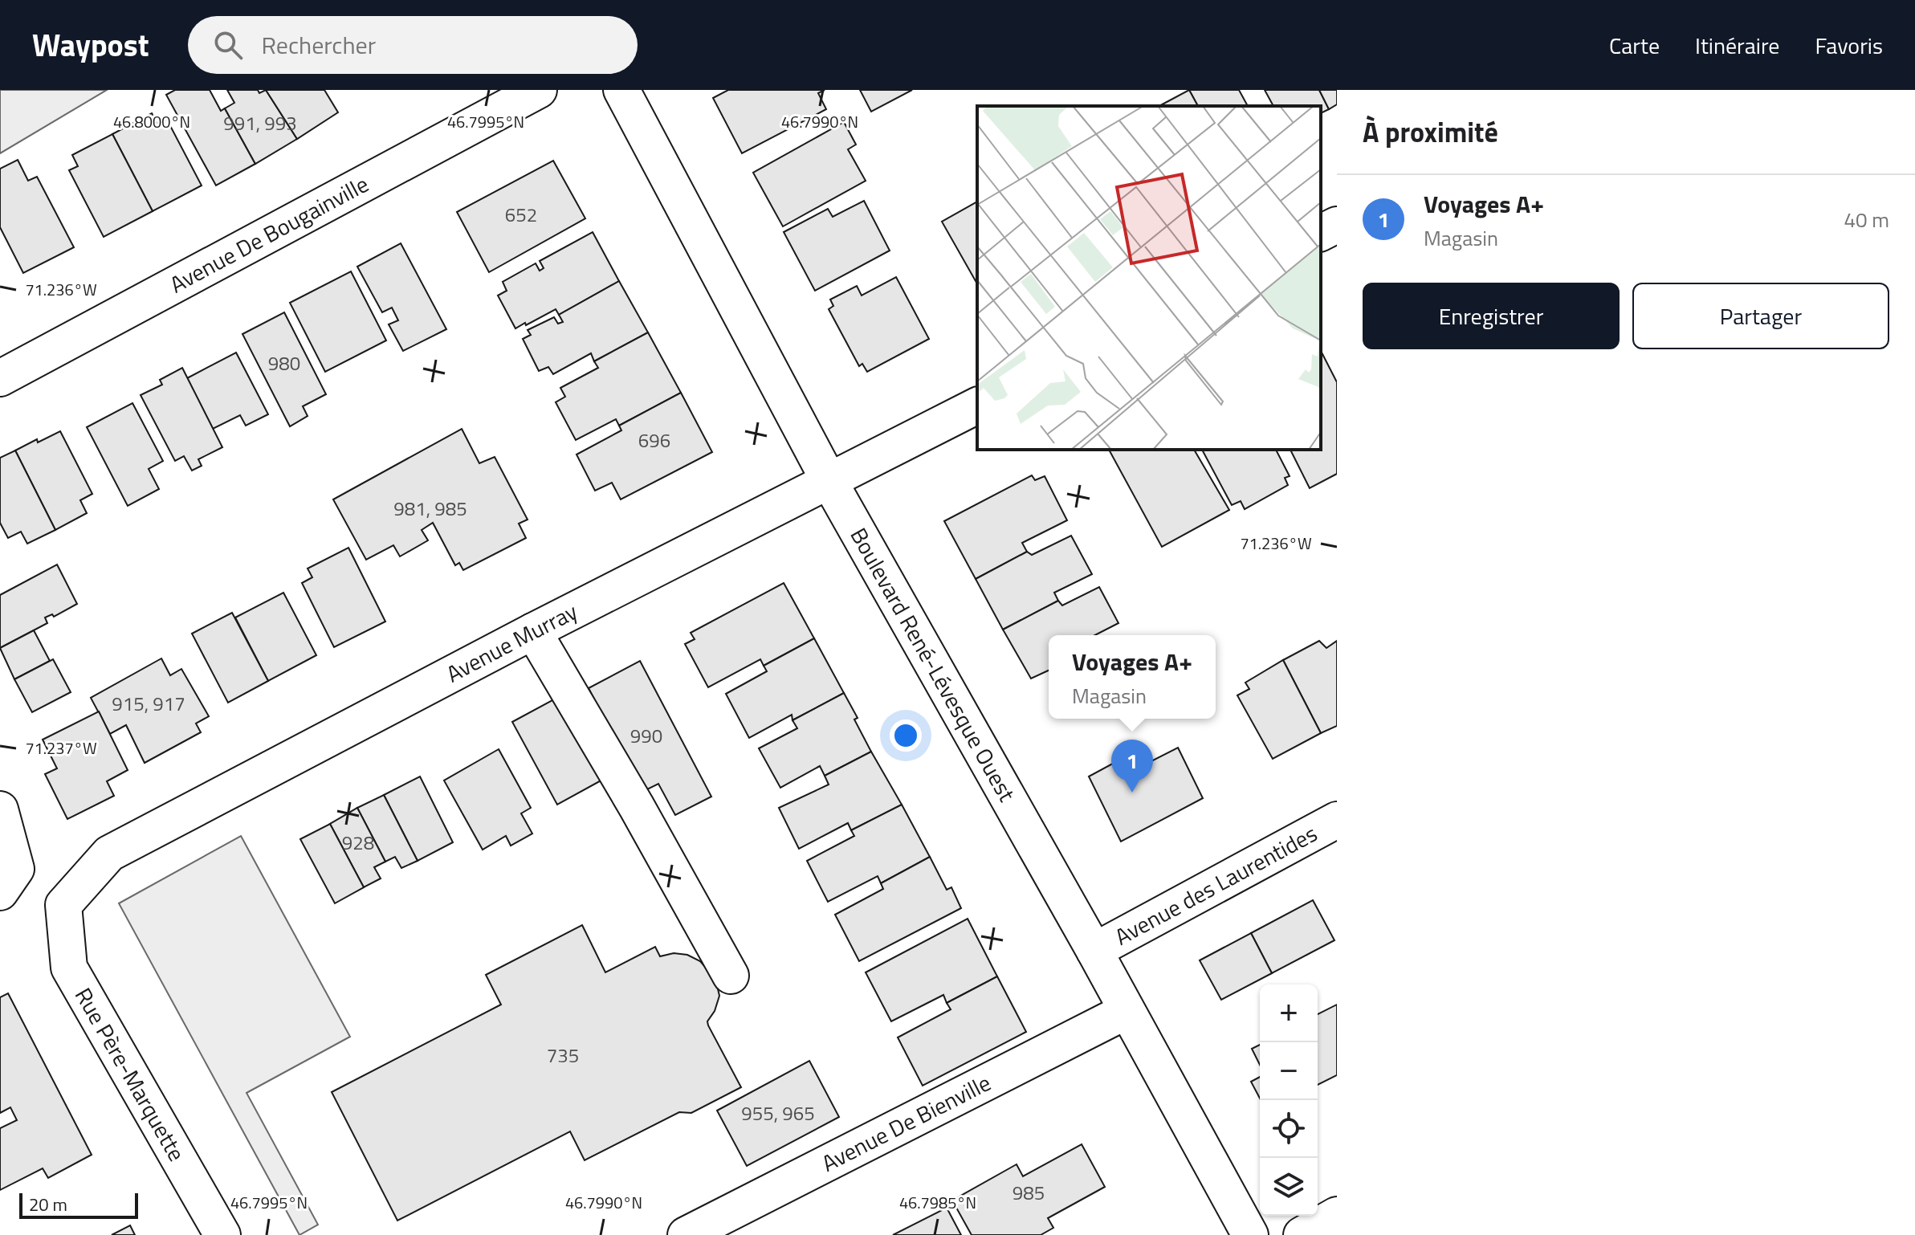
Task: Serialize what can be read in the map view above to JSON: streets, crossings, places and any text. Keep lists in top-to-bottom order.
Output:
{
  "streets": {
    "street": [
      "Avenue De Bougainville",
      "Avenue Murray",
      "Boulevard René-Lévesque Ouest",
      "Avenue des Laurentides",
      "Rue Père-Marquette",
      "Avenue De Bienville"
    ]
  },
  "crossings": [
    ["Avenue Murray", "Boulevard René-Lévesque Ouest"],
    ["Avenue Murray", "Rue Père-Marquette"],
    ["Boulevard René-Lévesque Ouest", "Avenue des Laurentides"],
    ["Boulevard René-Lévesque Ouest", "Avenue De Bienville"]
  ],
  "house_numbers": [
    "991, 993",
    "652",
    "980",
    "696",
    "981, 985",
    "915, 917",
    "990",
    "928",
    "735",
    "955, 965",
    "985"
  ],
  "scale_bar": "20 m",
  "page": {
    "header": "Waypost",
    "search": "Rechercher",
    "nav": ["Carte", "Itinéraire", "Favoris"],
    "heading": "À proximité",
    "list": [
      {
        "mark": "1",
        "name": "Voyages A+",
        "note": "Magasin",
        "value": "40 m"
      }
    ],
    "buttons": ["Enregistrer", "Partager"],
    "popup": ["Voyages A+", "Magasin"],
    "pins": "1",
    "map_buttons": ["+", "−"],
    "scale": "20 m"
  },
  "coordinates": [
    "46.8000°N",
    "46.7995°N",
    "46.7990°N",
    "71.236°W",
    "71.237°W",
    "46.7985°N"
  ]
}
